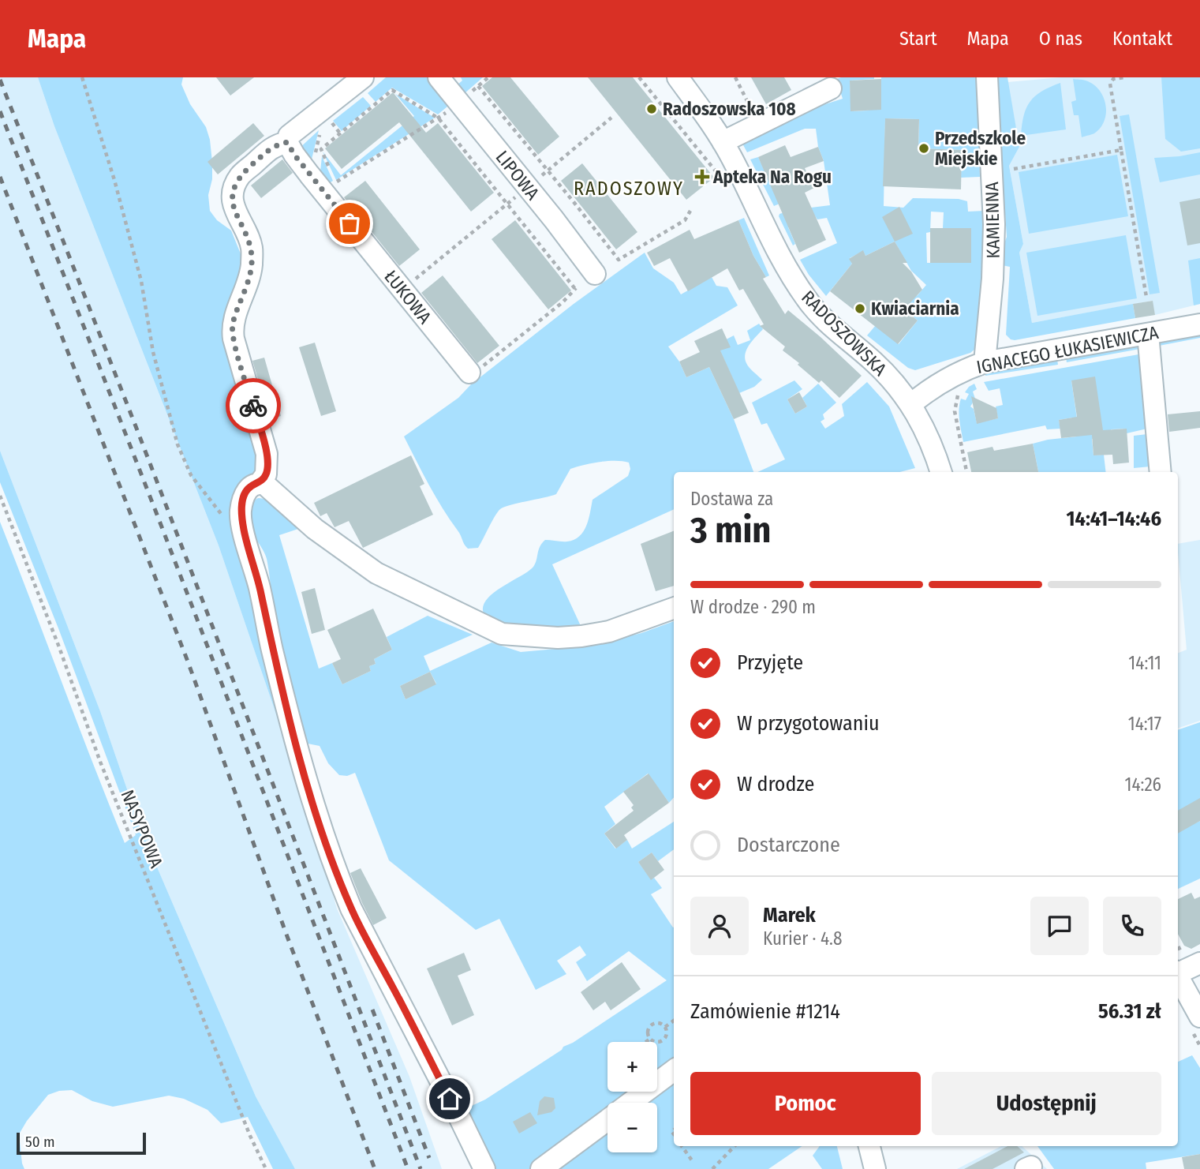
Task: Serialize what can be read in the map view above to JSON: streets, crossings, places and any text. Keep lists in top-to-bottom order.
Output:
{
  "streets": {
    "street": [
      "LIPOWA",
      "KAMIENNA",
      "ŁUKOWA",
      "RADOSZOWSKA",
      "IGNACEGO ŁUKASIEWICZA"
    ],
    "path": ["NASYPOWA"]
  },
  "crossings": [
    ["KAMIENNA", "IGNACEGO ŁUKASIEWICZA"],
    ["RADOSZOWSKA", "IGNACEGO ŁUKASIEWICZA"]
  ],
  "districts": ["RADOSZOWY"],
  "places": {
    "other": ["Radoszowska 108", "Przedszkole Miejskie", "Kwiaciarnia"],
    "health": ["Apteka Na Rogu"]
  },
  "scale_bar": "50 m",
  "page": {
    "header": "Mapa",
    "nav": [
      "Start",
      "Mapa",
      "O nas",
      "Kontakt"
    ],
    "heading": ["3 min", "Dostawa za", "14:41–14:46"],
    "panel": [
      "Marek",
      "Kurier · 4.8",
      "Zamówienie #1214",
      "56.31 zł"
    ],
    "bar": "W drodze · 290 m",
    "list": [
      ["Przyjęte", "14:11"],
      ["W przygotowaniu", "14:17"],
      ["W drodze", "14:26"],
      "Dostarczone"
    ],
    "map_buttons": ["+", "−"],
    "buttons": ["Pomoc", "Udostępnij"],
    "scale": "50 m"
  }
}
